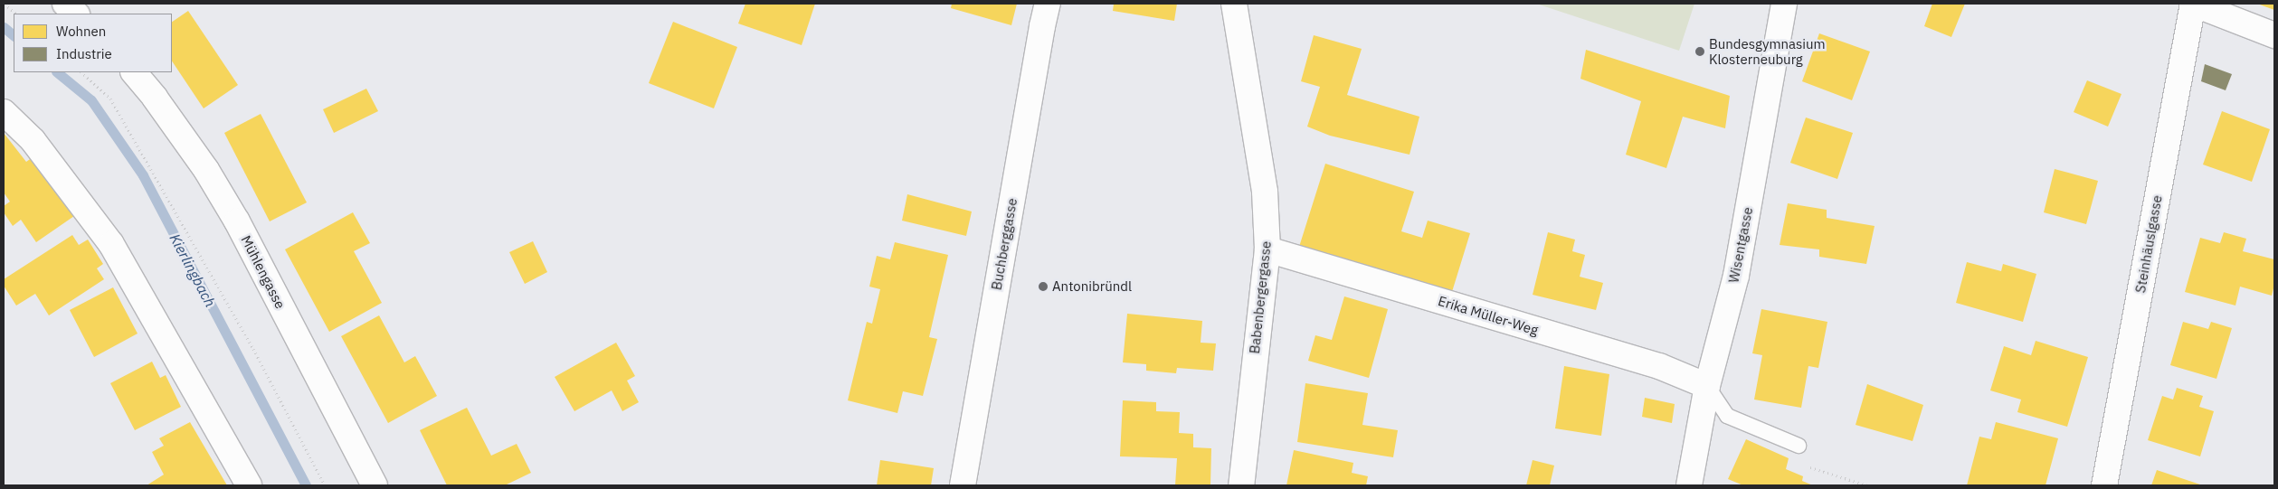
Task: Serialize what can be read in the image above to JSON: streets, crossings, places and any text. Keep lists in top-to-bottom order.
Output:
{
  "streets": {
    "street": [
      "Buchberggasse",
      "Steinhäuslgasse",
      "Wisentgasse",
      "Mühlengasse",
      "Babenbergergasse",
      "Erika Müller-Weg"
    ]
  },
  "crossings": [
    ["Wisentgasse", "Erika Müller-Weg"],
    ["Babenbergergasse", "Erika Müller-Weg"]
  ],
  "water": ["Kierlingbach"],
  "places": ["Bundesgymnasium Klosterneuburg", "Antonibründl"],
  "legend": ["Wohnen", "Industrie"]
}
